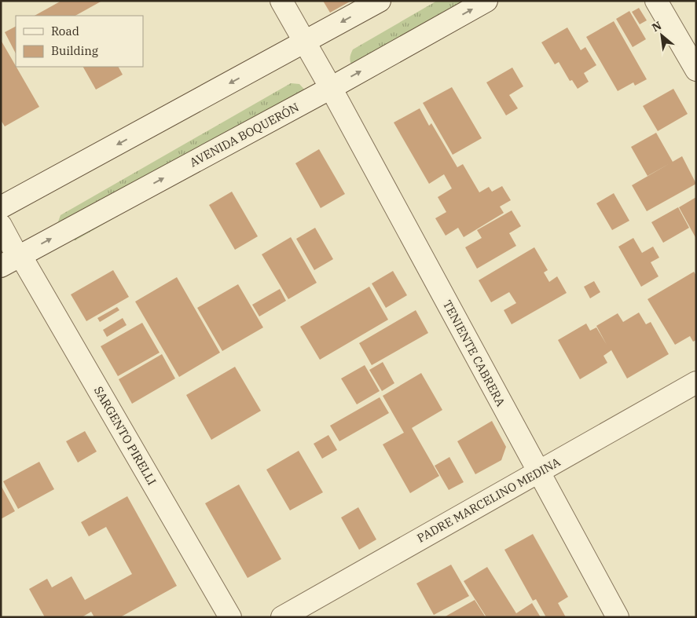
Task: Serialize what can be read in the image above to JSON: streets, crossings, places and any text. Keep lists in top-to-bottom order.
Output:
{
  "streets": {
    "street": [
      "AVENIDA BOQUERÓN",
      "TENIENTE CABRERA",
      "SARGENTO PIRELLI",
      "PADRE MARCELINO MEDINA"
    ]
  },
  "crossings": [
    ["AVENIDA BOQUERÓN", "TENIENTE CABRERA"],
    ["AVENIDA BOQUERÓN", "SARGENTO PIRELLI"],
    ["TENIENTE CABRERA", "PADRE MARCELINO MEDINA"]
  ],
  "legend": ["Road", "Building"],
  "north": "top left"
}
